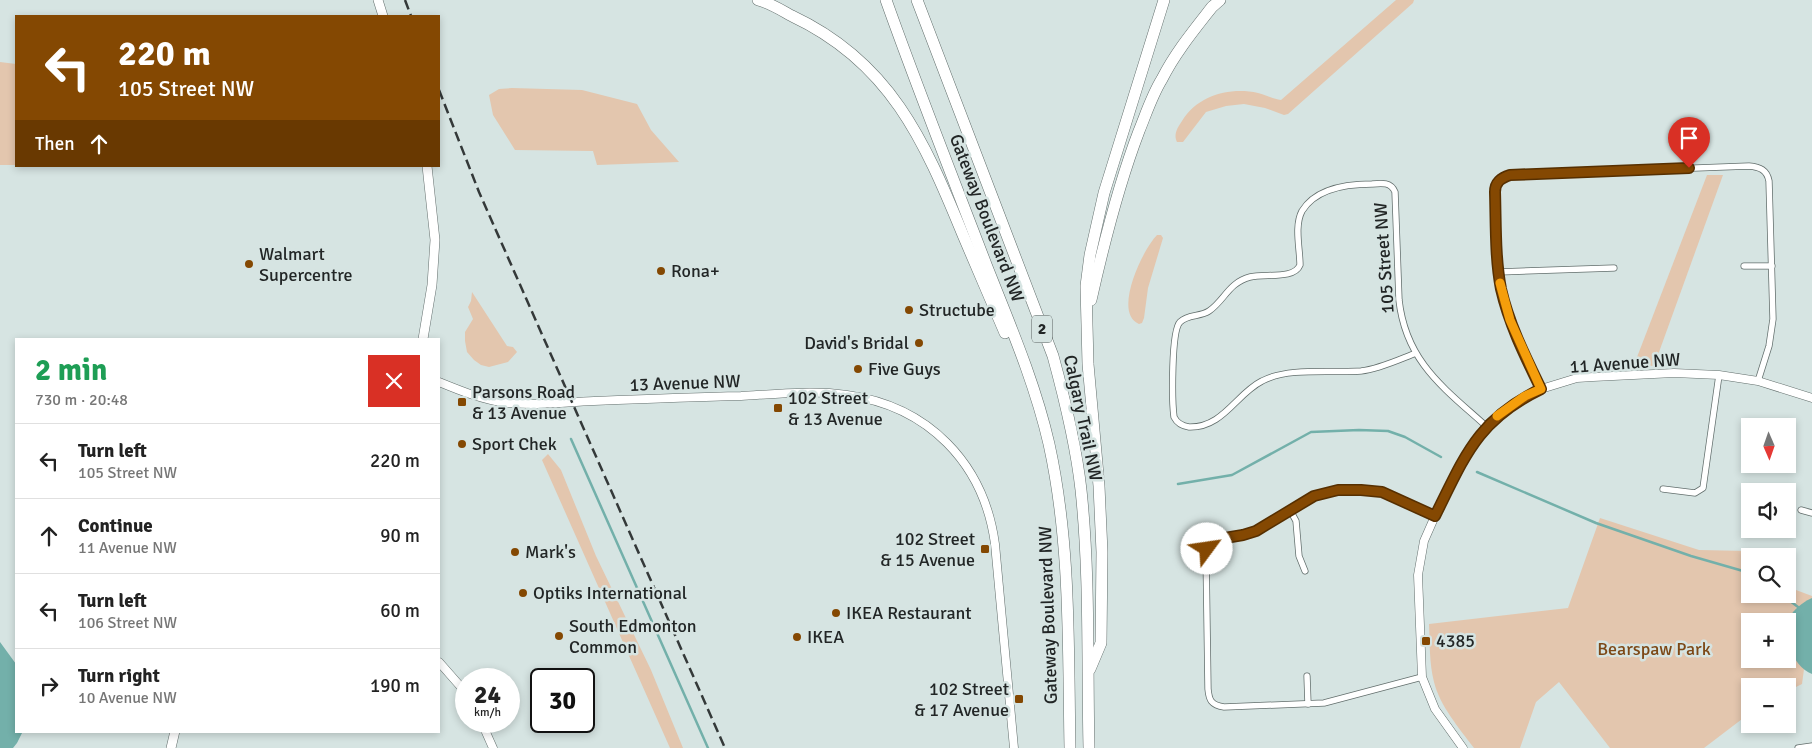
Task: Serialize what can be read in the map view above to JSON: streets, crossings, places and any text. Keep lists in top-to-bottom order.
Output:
{
  "streets": {
    "highway": ["Gateway Boulevard NW", "2", "Calgary Trail NW"],
    "street": ["105 Street NW", "11 Avenue NW", "13 Avenue NW"]
  },
  "crossings": [
    ["105 Street NW", "11 Avenue NW"]
  ],
  "parks": ["Bearspaw Park"],
  "places": {
    "other": [
      "Walmart Supercentre",
      "Rona+",
      "Structube",
      "David's Bridal",
      "Five Guys",
      "Sport Chek",
      "Mark's",
      "Optiks International",
      "IKEA Restaurant",
      "South Edmonton Common",
      "IKEA"
    ],
    "transit": [
      "Parsons Road & 13 Avenue",
      "102 Street & 13 Avenue",
      "102 Street & 15 Avenue",
      "4385",
      "102 Street & 17 Avenue"
    ]
  },
  "north": "bottom",
  "page": {
    "turn": ["220 m", "105 Street NW"],
    "then": "Then",
    "heading": ["2 min", "730 m · 20:48"],
    "map_buttons": ["+", "−"],
    "list": [
      {
        "name": "Turn left",
        "note": "105 Street NW",
        "value": "220 m"
      },
      {
        "name": "Continue",
        "note": "11 Avenue NW",
        "value": "90 m"
      },
      {
        "name": "Turn left",
        "note": "106 Street NW",
        "value": "60 m"
      },
      {
        "name": "Turn right",
        "note": "10 Avenue NW",
        "value": "190 m"
      }
    ],
    "speed": "24 km/h",
    "limit": "30"
  }
}
